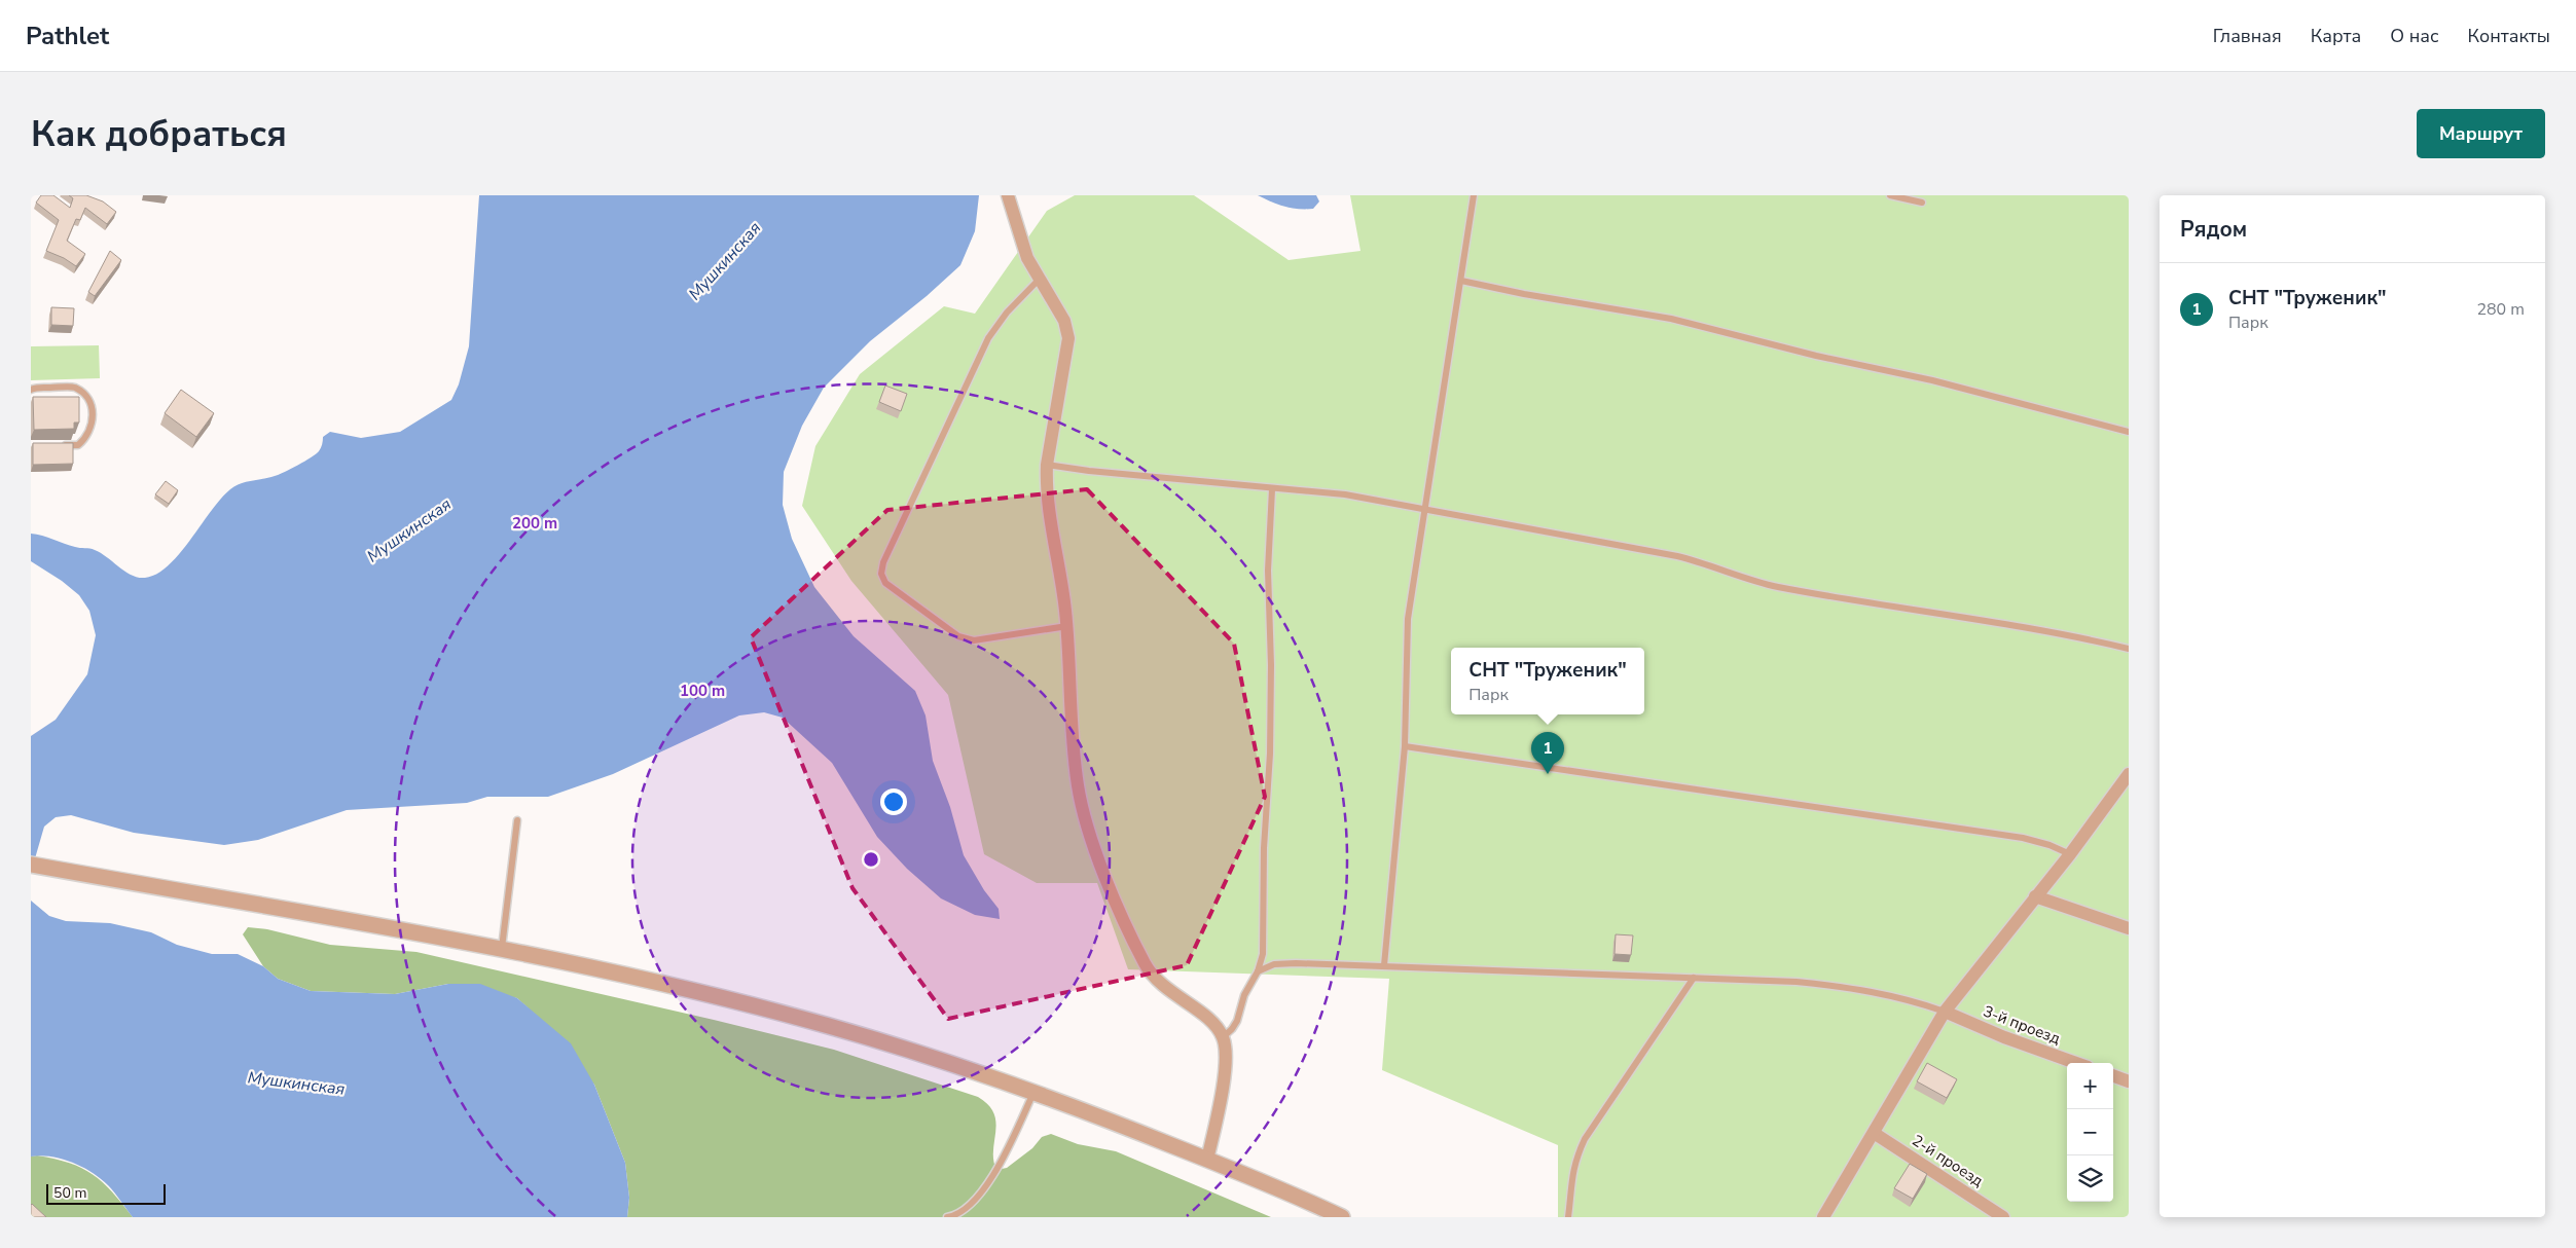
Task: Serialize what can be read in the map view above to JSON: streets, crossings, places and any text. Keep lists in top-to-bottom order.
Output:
{
  "streets": {
    "street": ["3-й проезд", "2-й проезд"]
  },
  "water": ["Мушкинская"],
  "scale_bar": "50 m",
  "page": {
    "header": "Pathlet",
    "nav": [
      "Главная",
      "Карта",
      "О нас",
      "Контакты"
    ],
    "buttons": "Маршрут",
    "title": "Как добраться",
    "heading": "Рядом",
    "list": [
      {
        "mark": "1",
        "name": "СНТ \"Труженик\"",
        "note": "Парк",
        "value": "280 m"
      }
    ],
    "popup": ["СНТ \"Труженик\"", "Парк"],
    "pins": "1",
    "map_buttons": ["+", "−"],
    "scale": "50 m"
  },
  "rings": ["200 m", "100 m"]
}
